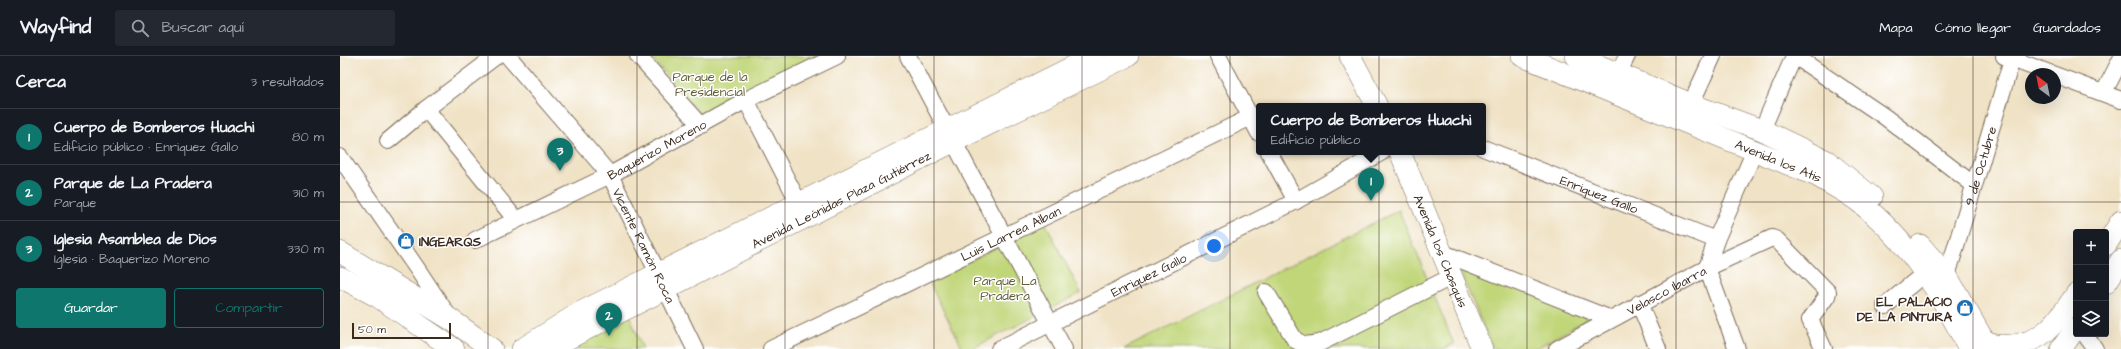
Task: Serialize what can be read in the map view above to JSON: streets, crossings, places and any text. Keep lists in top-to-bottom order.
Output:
{
  "streets": {
    "main road": ["Avenida los Atis", "Avenida Leónidas Plaza Gutiérrez", "Avenida los Chasquis"],
    "street": [
      "Baquerizo Moreno",
      "9 de Octubre",
      "Enriquez Gallo",
      "Luis Larrea Alban",
      "Vicente Ramón Roca",
      "Velasco Ibarra"
    ]
  },
  "crossings": [
    ["Baquerizo Moreno", "Vicente Ramón Roca"],
    ["Avenida los Atis", "9 de Octubre"],
    ["Avenida Leónidas Plaza Gutiérrez", "Vicente Ramón Roca"]
  ],
  "parks": ["Parque de la Presidencial", "Parque La Pradera"],
  "places": {
    "shop": ["INGEARQS", "EL PALACIO DE LA PINTURA"]
  },
  "scale_bar": "50 m",
  "north": "top left",
  "page": {
    "header": "Wayfind",
    "search": "Buscar aquí",
    "nav": ["Mapa", "Cómo llegar", "Guardados"],
    "heading": ["Cerca", "3 resultados"],
    "popup": ["Cuerpo de Bomberos Huachi", "Edificio público"],
    "list": [
      {
        "mark": "1",
        "name": "Cuerpo de Bomberos Huachi",
        "note": "Edificio público · Enriquez Gallo",
        "value": "80 m"
      },
      {
        "mark": "2",
        "name": "Parque de La Pradera",
        "note": "Parque",
        "value": "310 m"
      },
      {
        "mark": "3",
        "name": "Iglesia Asamblea de Dios",
        "note": "Iglesia · Baquerizo Moreno",
        "value": "330 m"
      }
    ],
    "pins": ["3", "1", "2"],
    "map_buttons": ["+", "−"],
    "buttons": ["Guardar", "Compartir"],
    "scale": "50 m"
  }
}
